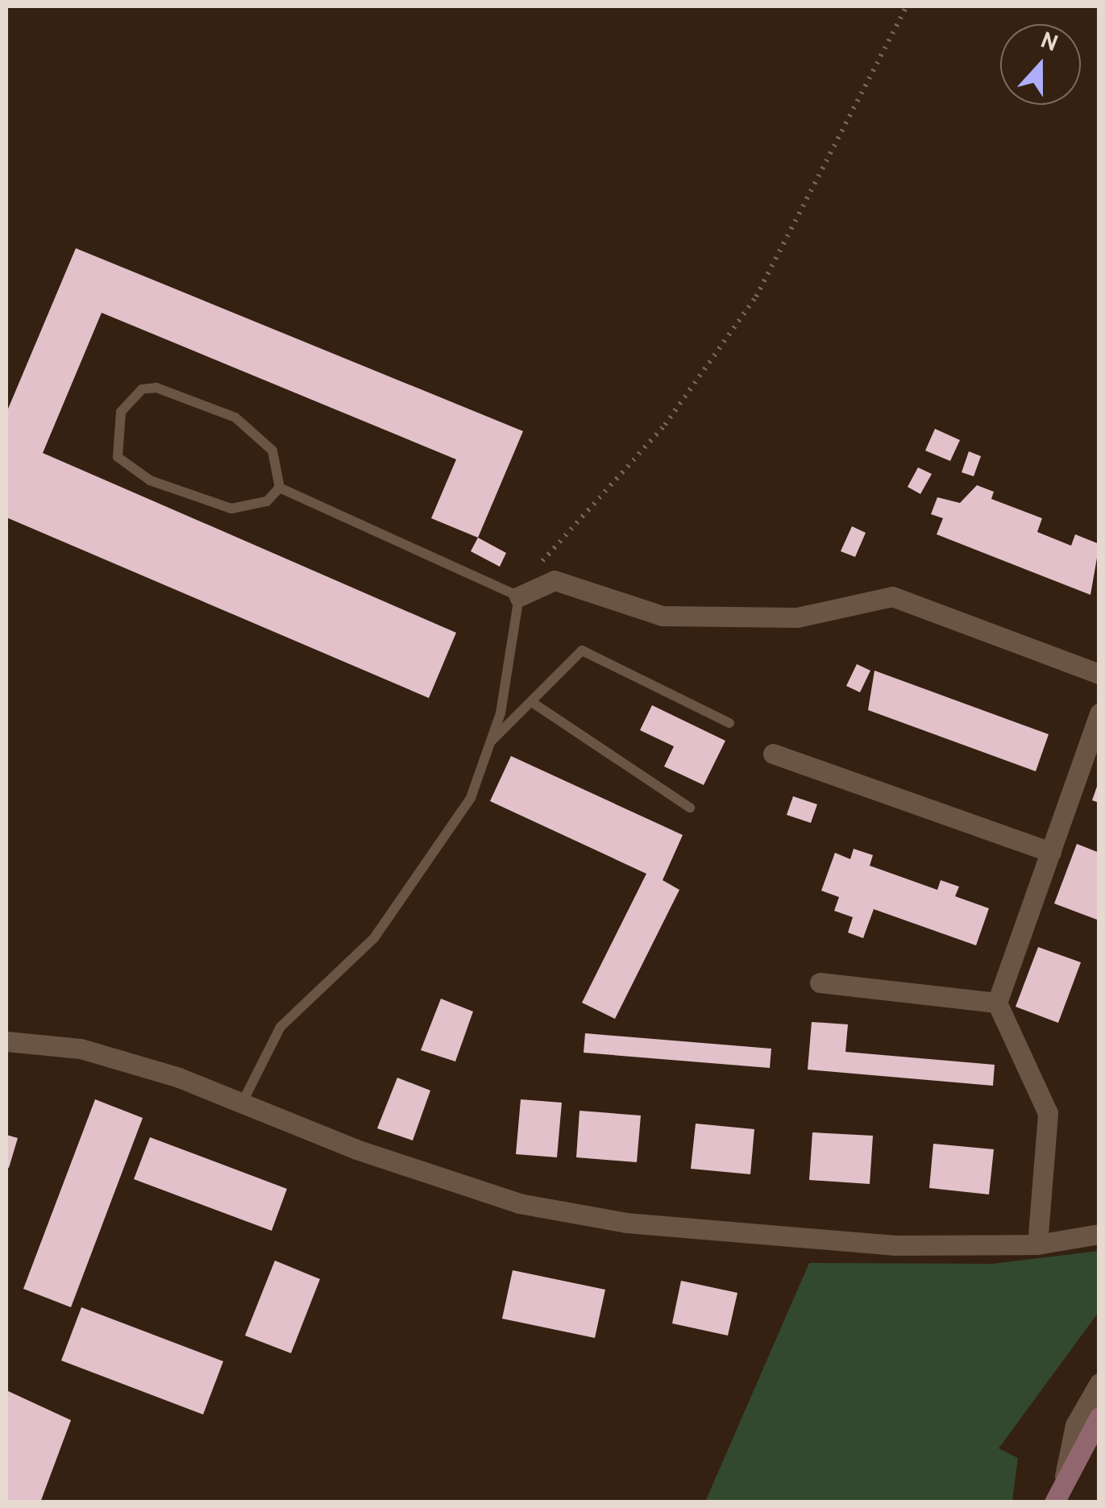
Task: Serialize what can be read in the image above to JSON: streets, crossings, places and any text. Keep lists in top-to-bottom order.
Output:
{
  "north": "top"
}
